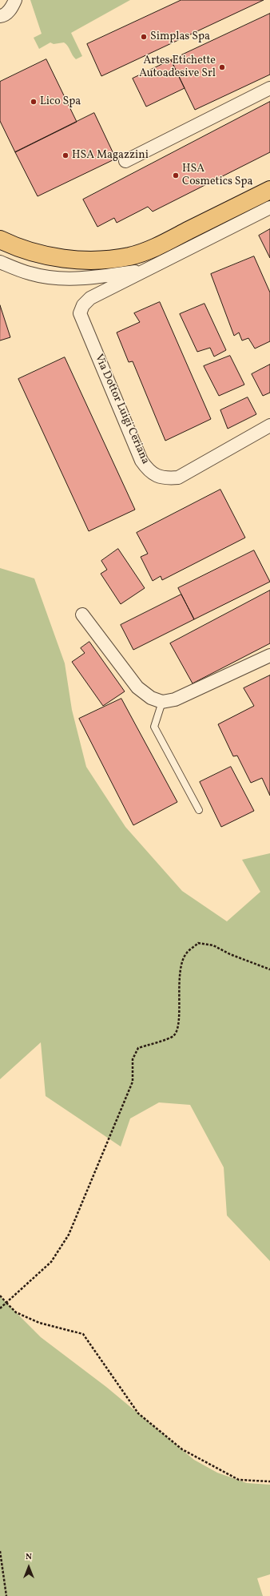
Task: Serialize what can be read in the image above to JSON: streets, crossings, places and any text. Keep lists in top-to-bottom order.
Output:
{
  "streets": {
    "street": ["Via Dottor Luigi Ceriana"]
  },
  "places": [
    "Simplas Spa",
    "Artes Etichette Autoadesive Srl",
    "Lico Spa",
    "HSA Magazzini",
    "HSA Cosmetics Spa"
  ],
  "north": "top"
}
